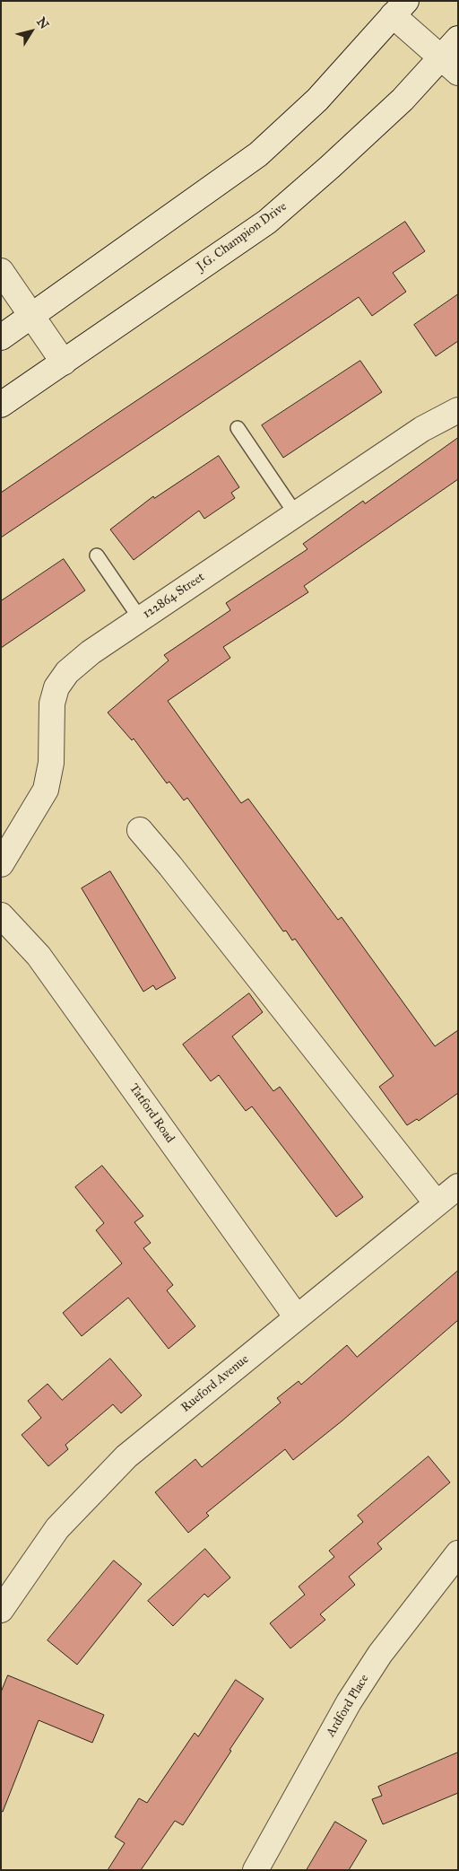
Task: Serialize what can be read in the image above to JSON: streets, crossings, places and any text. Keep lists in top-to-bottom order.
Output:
{
  "streets": {
    "street": [
      "J.G. Champion Drive",
      "122864 Street",
      "Tatford Road",
      "Rueford Avenue",
      "Ardford Place"
    ]
  },
  "crossings": [
    ["Tatford Road", "Rueford Avenue"]
  ],
  "north": "top right"
}
